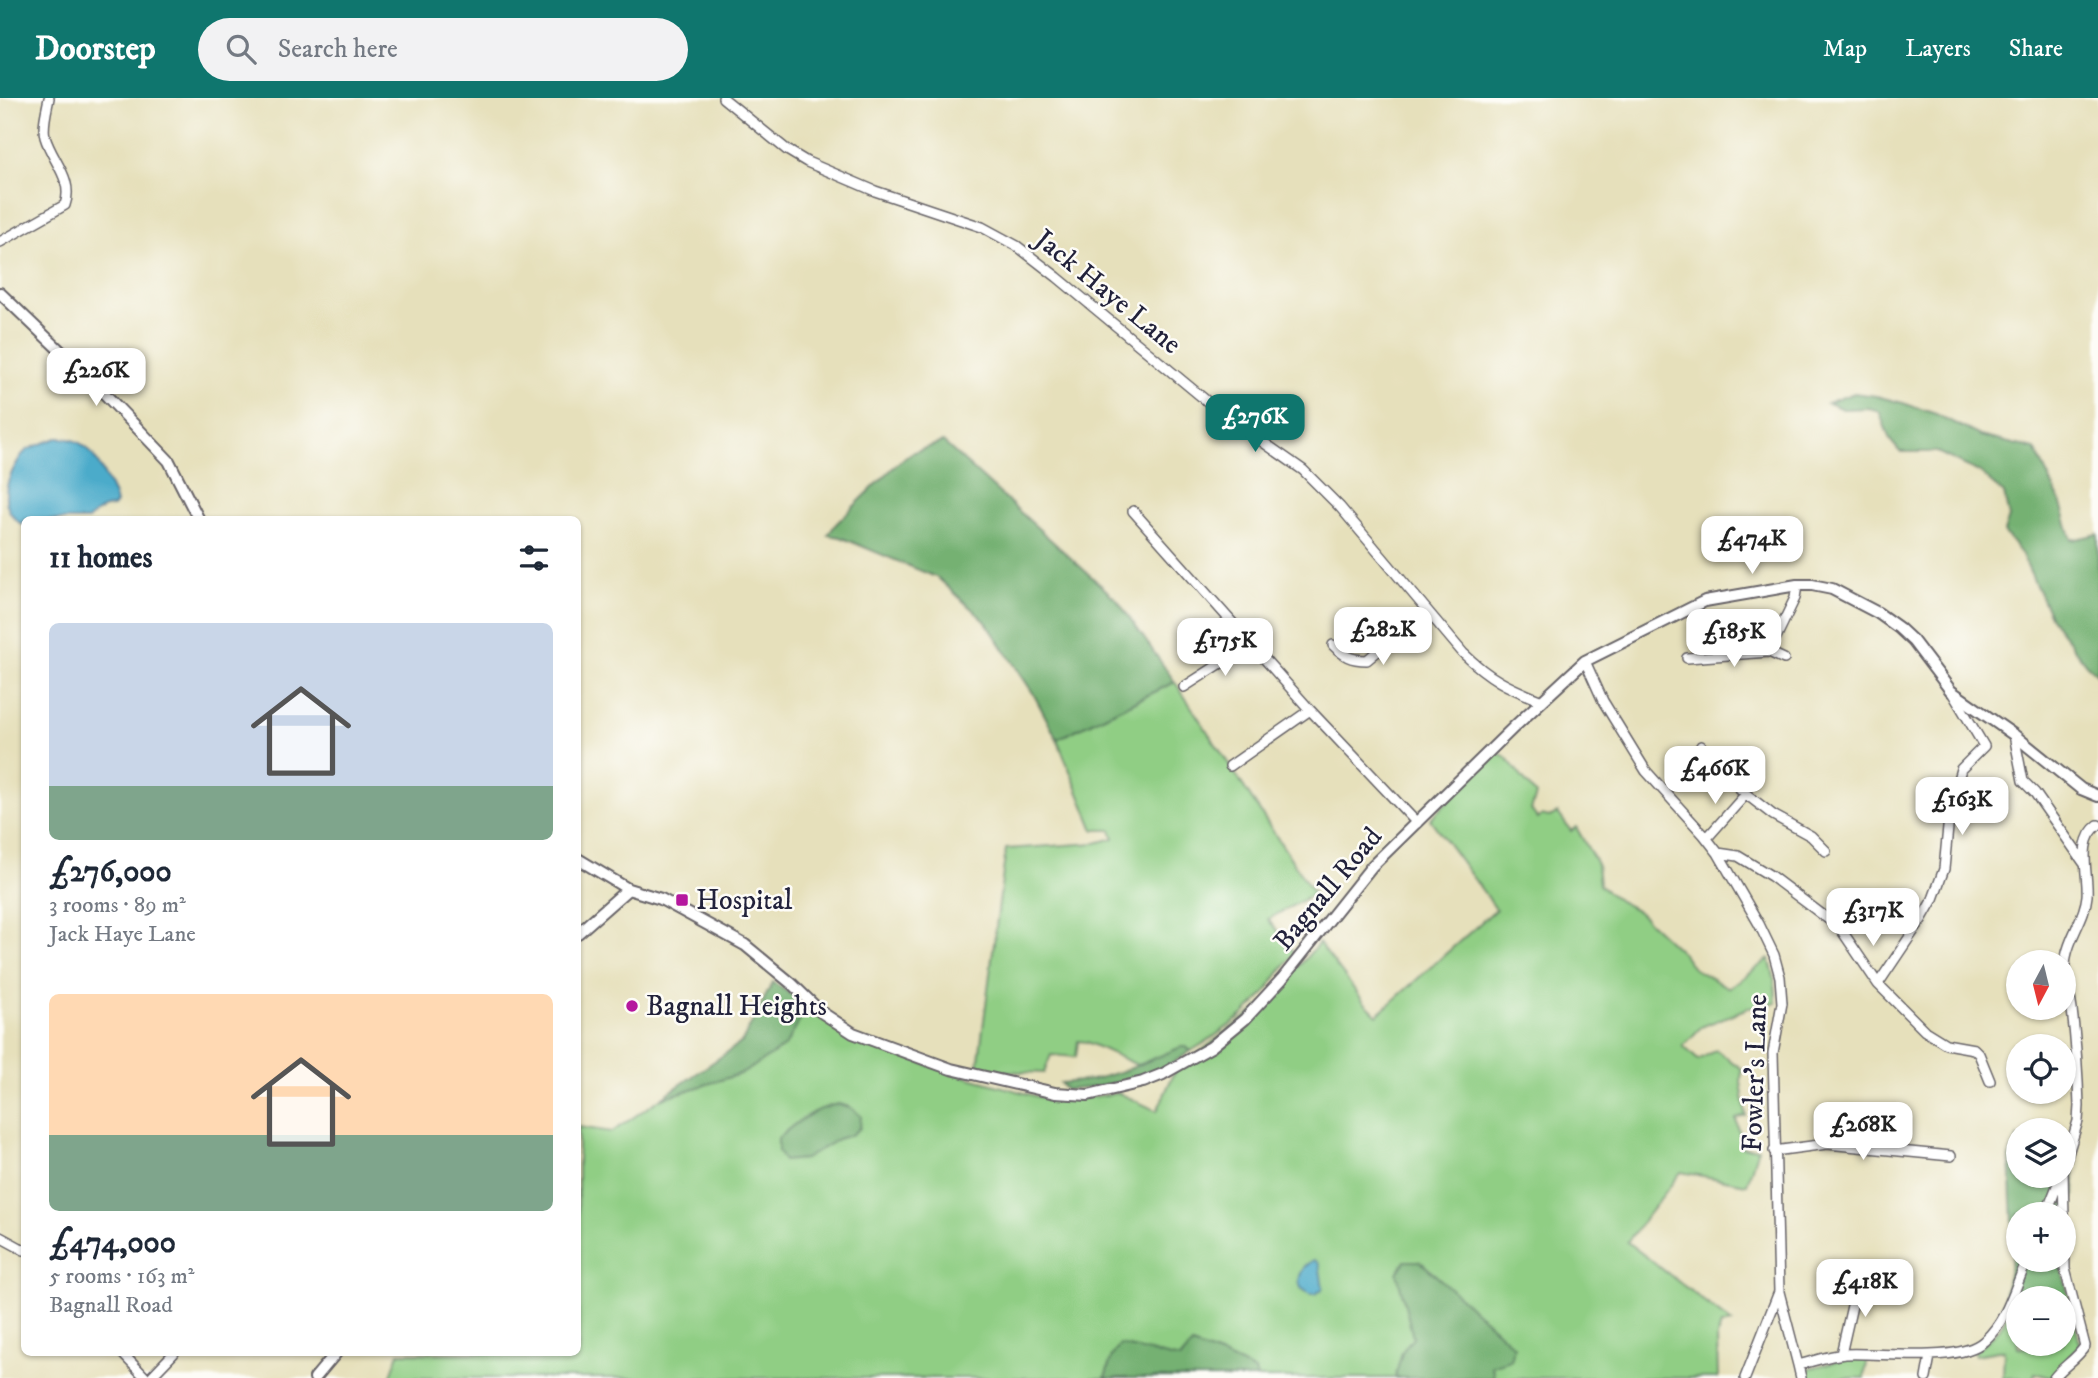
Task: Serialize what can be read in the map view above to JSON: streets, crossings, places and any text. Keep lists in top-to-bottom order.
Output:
{
  "streets": {
    "street": ["Jack Haye Lane", "Bagnall Road", "Fowler's Lane"]
  },
  "crossings": [
    ["Jack Haye Lane", "Bagnall Road"],
    ["Bagnall Road", "Fowler's Lane"]
  ],
  "places": {
    "transit": ["Hospital"],
    "other": ["Bagnall Heights"]
  },
  "north": "bottom",
  "page": {
    "header": "Doorstep",
    "search": "Search here",
    "nav": ["Map", "Layers", "Share"],
    "price": [
      "£226K",
      "£276K",
      "£474K",
      "£282K",
      "£185K",
      "£175K",
      "£466K",
      "£163K",
      "£317K",
      "£268K",
      "£418K"
    ],
    "heading": "11 homes",
    "list": [
      {
        "name": "£276,000",
        "note": "3 rooms · 89 m² · Jack Haye Lane"
      },
      {
        "name": "£474,000",
        "note": "5 rooms · 163 m² · Bagnall Road"
      }
    ],
    "map_buttons": ["+", "−"]
  }
}
